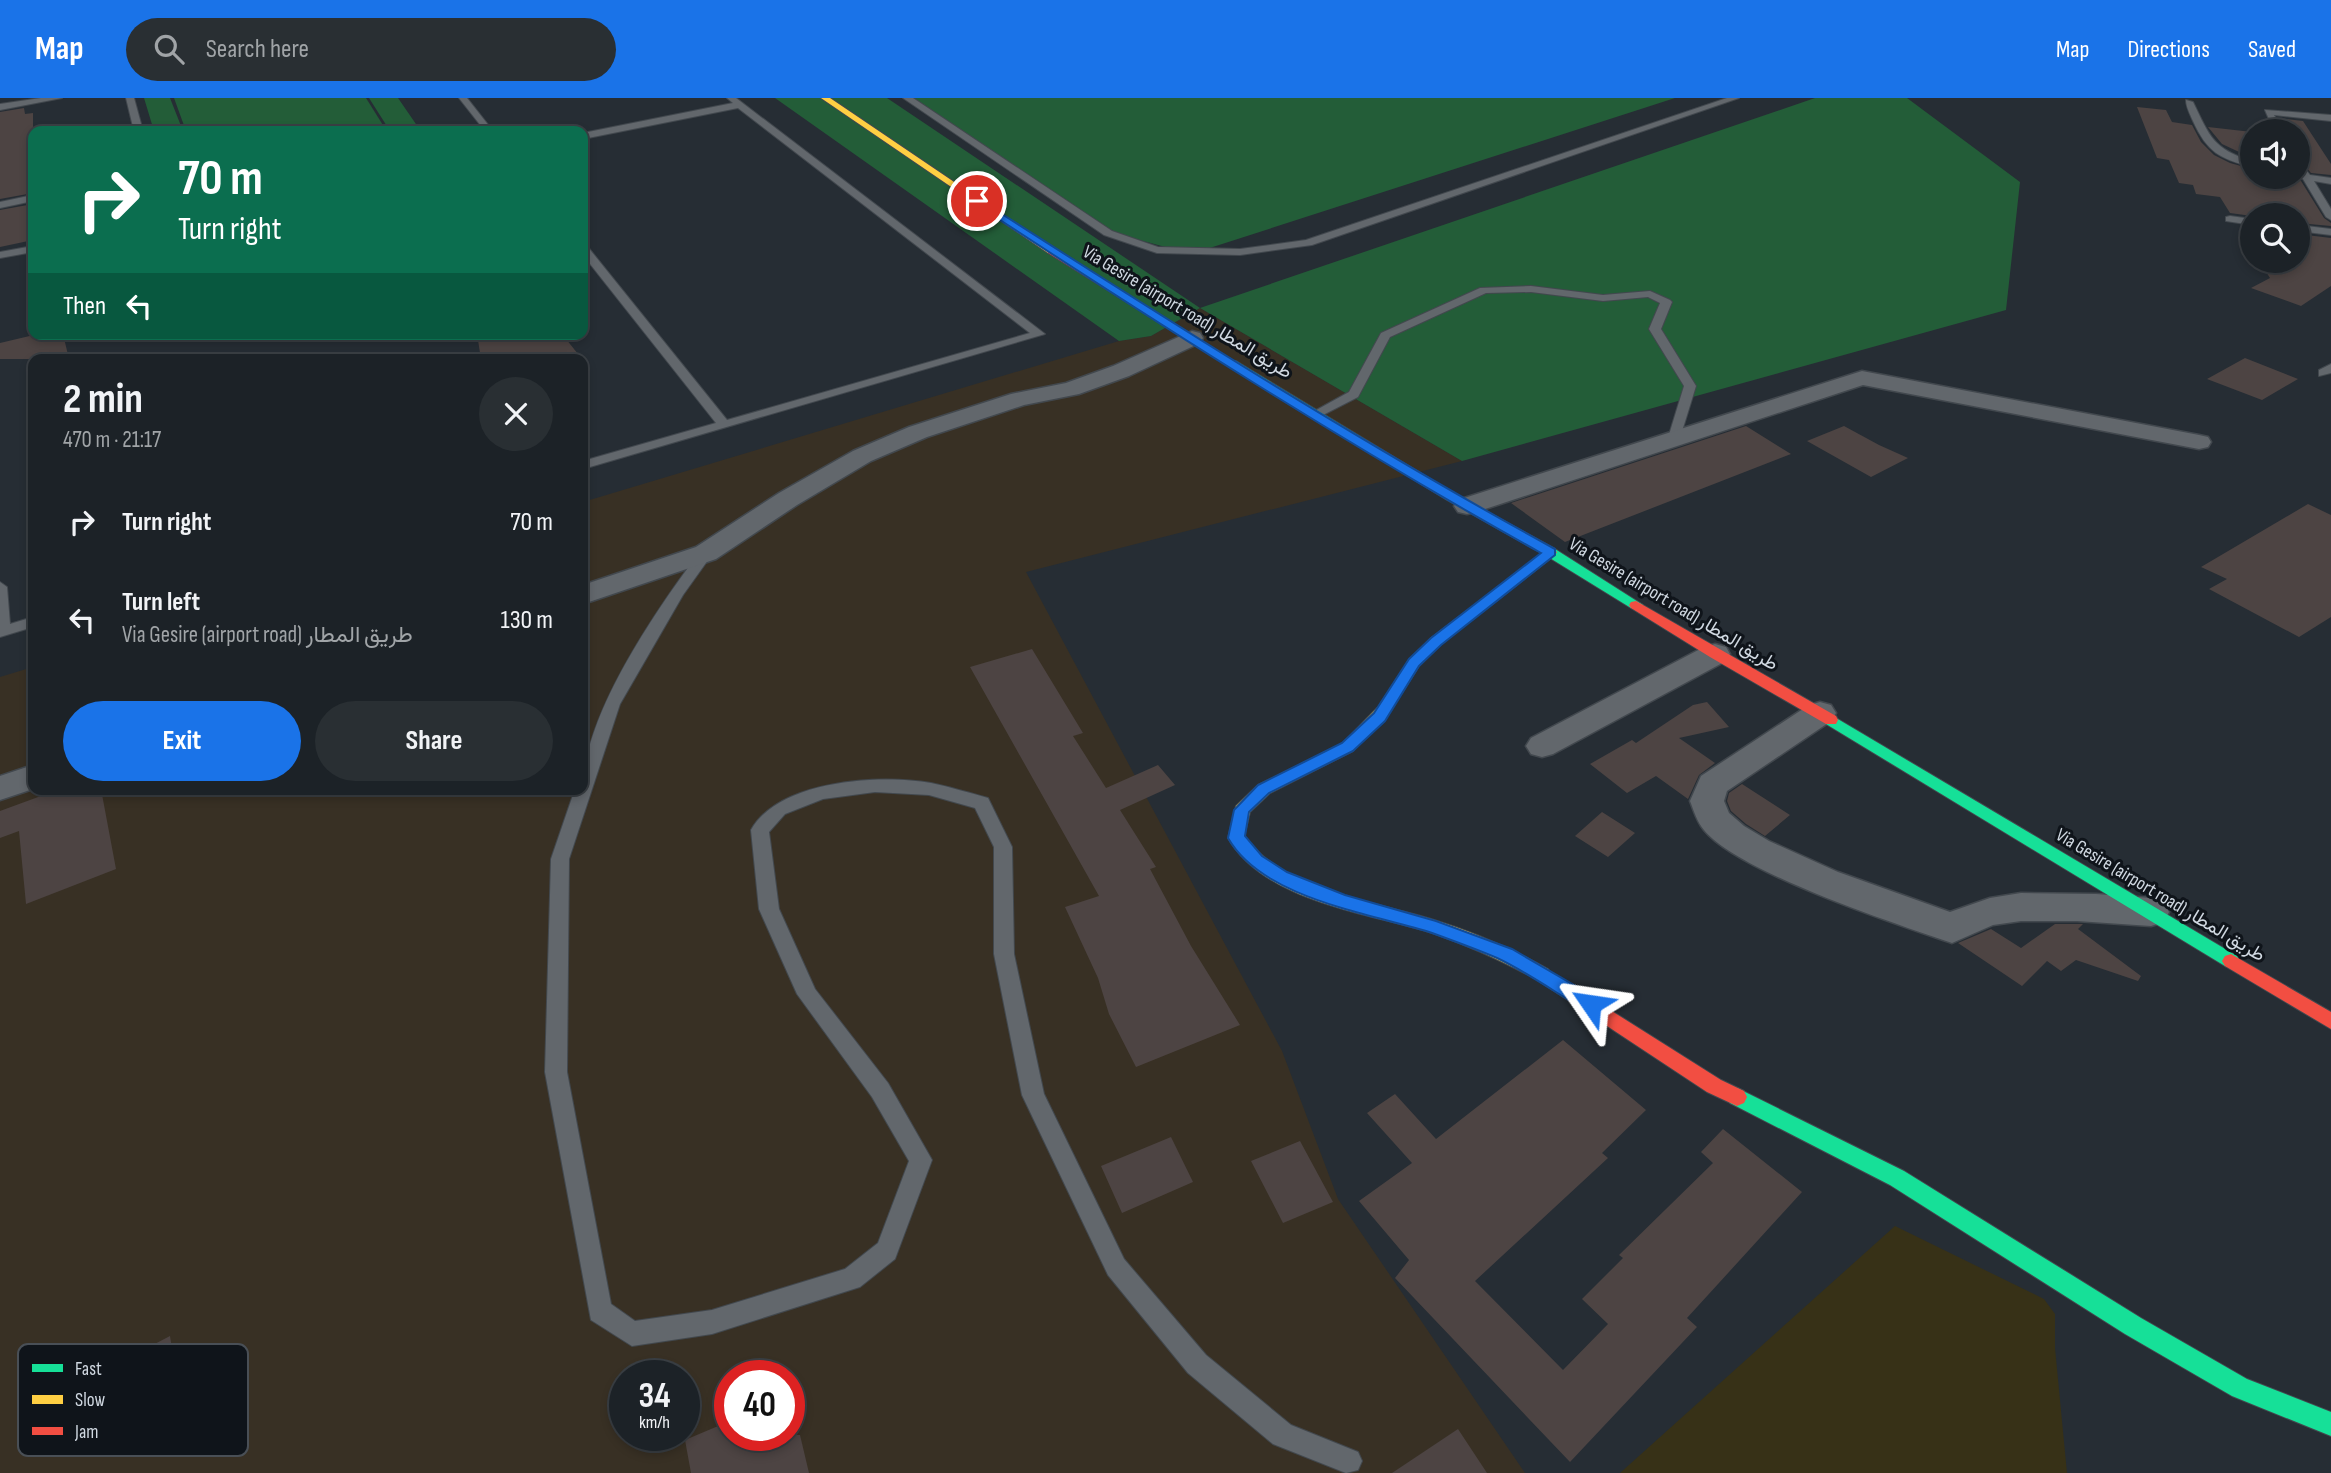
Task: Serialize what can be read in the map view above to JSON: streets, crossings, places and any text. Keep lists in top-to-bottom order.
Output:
{
  "streets": {
    "main road": ["Via Gesire (airport road) طريق المطار"]
  },
  "legend": ["Fast", "Slow", "Jam"],
  "page": {
    "header": "Map",
    "search": "Search here",
    "nav": ["Map", "Directions", "Saved"],
    "turn": ["70 m", "Turn right"],
    "then": "Then",
    "heading": ["2 min", "470 m · 21:17"],
    "list": [
      {
        "name": "Turn right",
        "value": "70 m"
      },
      {
        "name": "Turn left",
        "note": "Via Gesire (airport road) طريق المطار",
        "value": "130 m"
      }
    ],
    "buttons": ["Exit", "Share"],
    "speed": "34 km/h",
    "limit": "40"
  }
}
